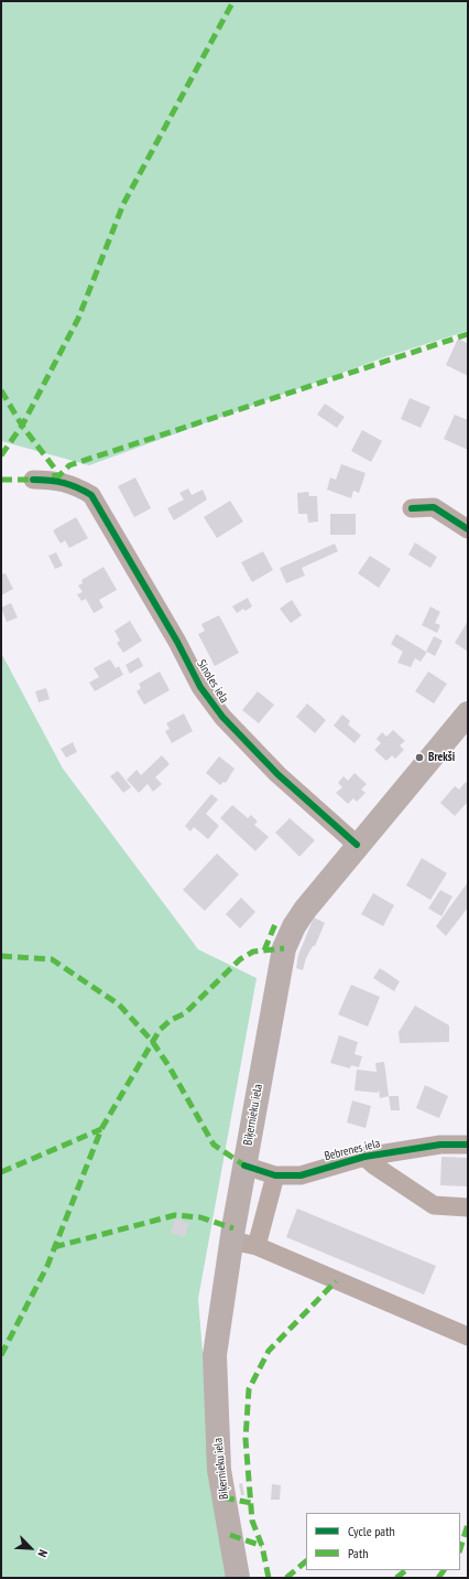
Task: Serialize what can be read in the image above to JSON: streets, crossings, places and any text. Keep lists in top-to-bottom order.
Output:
{
  "streets": {
    "main road": ["Biķernieku iela"],
    "street": ["Sinoles iela", "Bebrenes iela"]
  },
  "crossings": [
    ["Sinoles iela", "Biķernieku iela"],
    ["Biķernieku iela", "Bebrenes iela"]
  ],
  "places": ["Brekši"],
  "legend": ["Cycle path", "Path"],
  "north": "bottom right"
}
